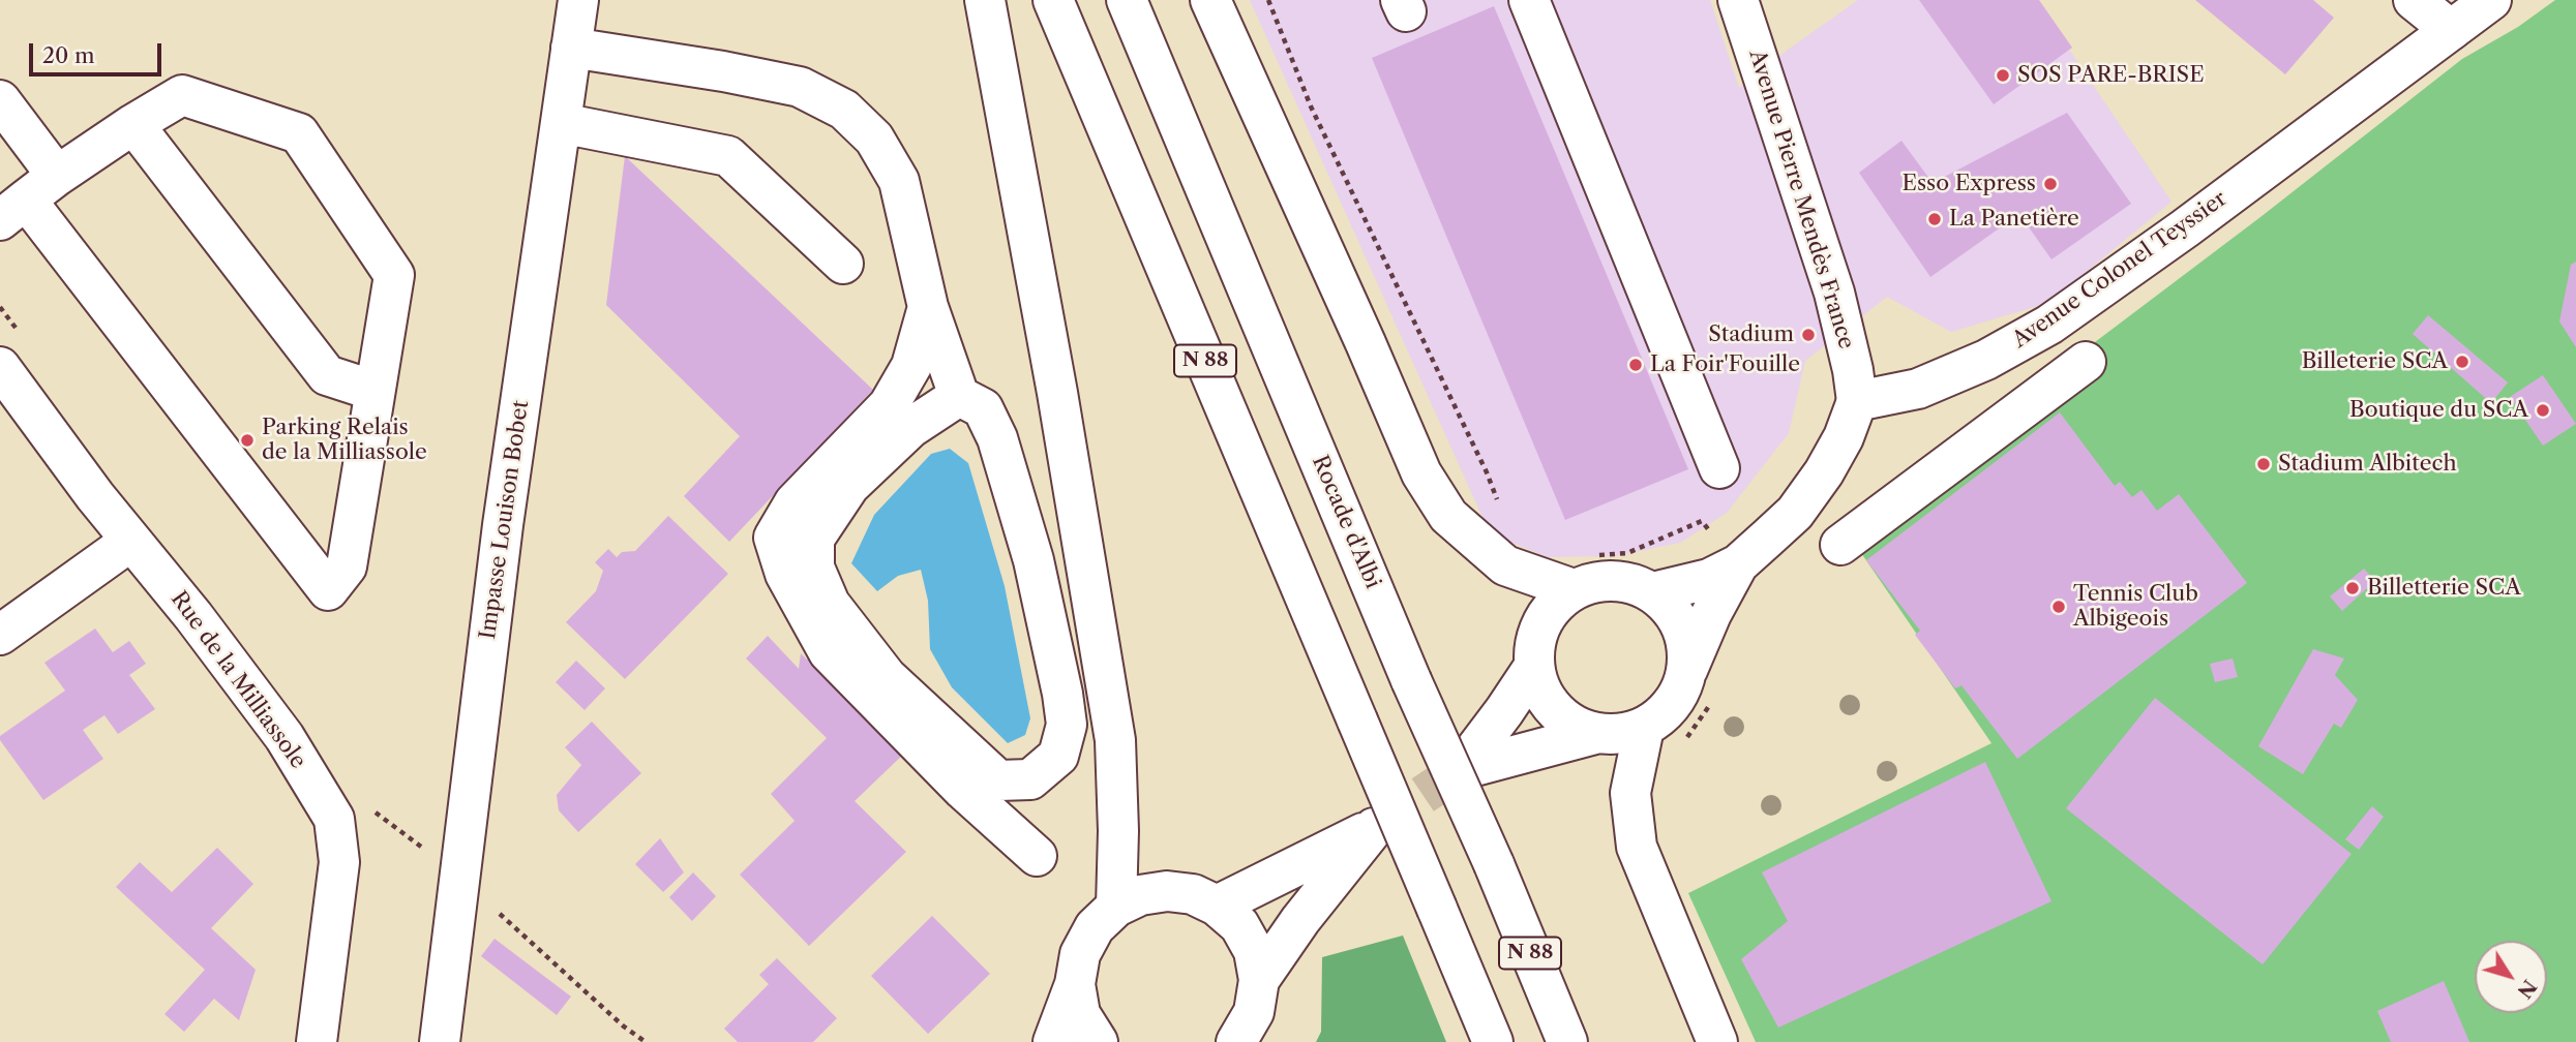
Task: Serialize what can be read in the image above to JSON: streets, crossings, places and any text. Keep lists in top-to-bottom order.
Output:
{
  "streets": {
    "main road": [
      "Avenue Pierre Mendès France",
      "Avenue Colonel Teyssier",
      "N 88",
      "Impasse Louison Bobet",
      "Rocade d'Albi",
      "Rue de la Milliassole"
    ]
  },
  "crossings": [
    ["Avenue Pierre Mendès France", "Avenue Colonel Teyssier"]
  ],
  "places": [
    "SOS PARE-BRISE",
    "Esso Express",
    "La Panetière",
    "Stadium",
    "Billeterie SCA",
    "La Foir'Fouille",
    "Boutique du SCA",
    "Parking Relais de la Milliassole",
    "Stadium Albitech",
    "Billetterie SCA",
    "Tennis Club Albigeois"
  ],
  "scale_bar": "20 m",
  "north": "bottom right"
}
